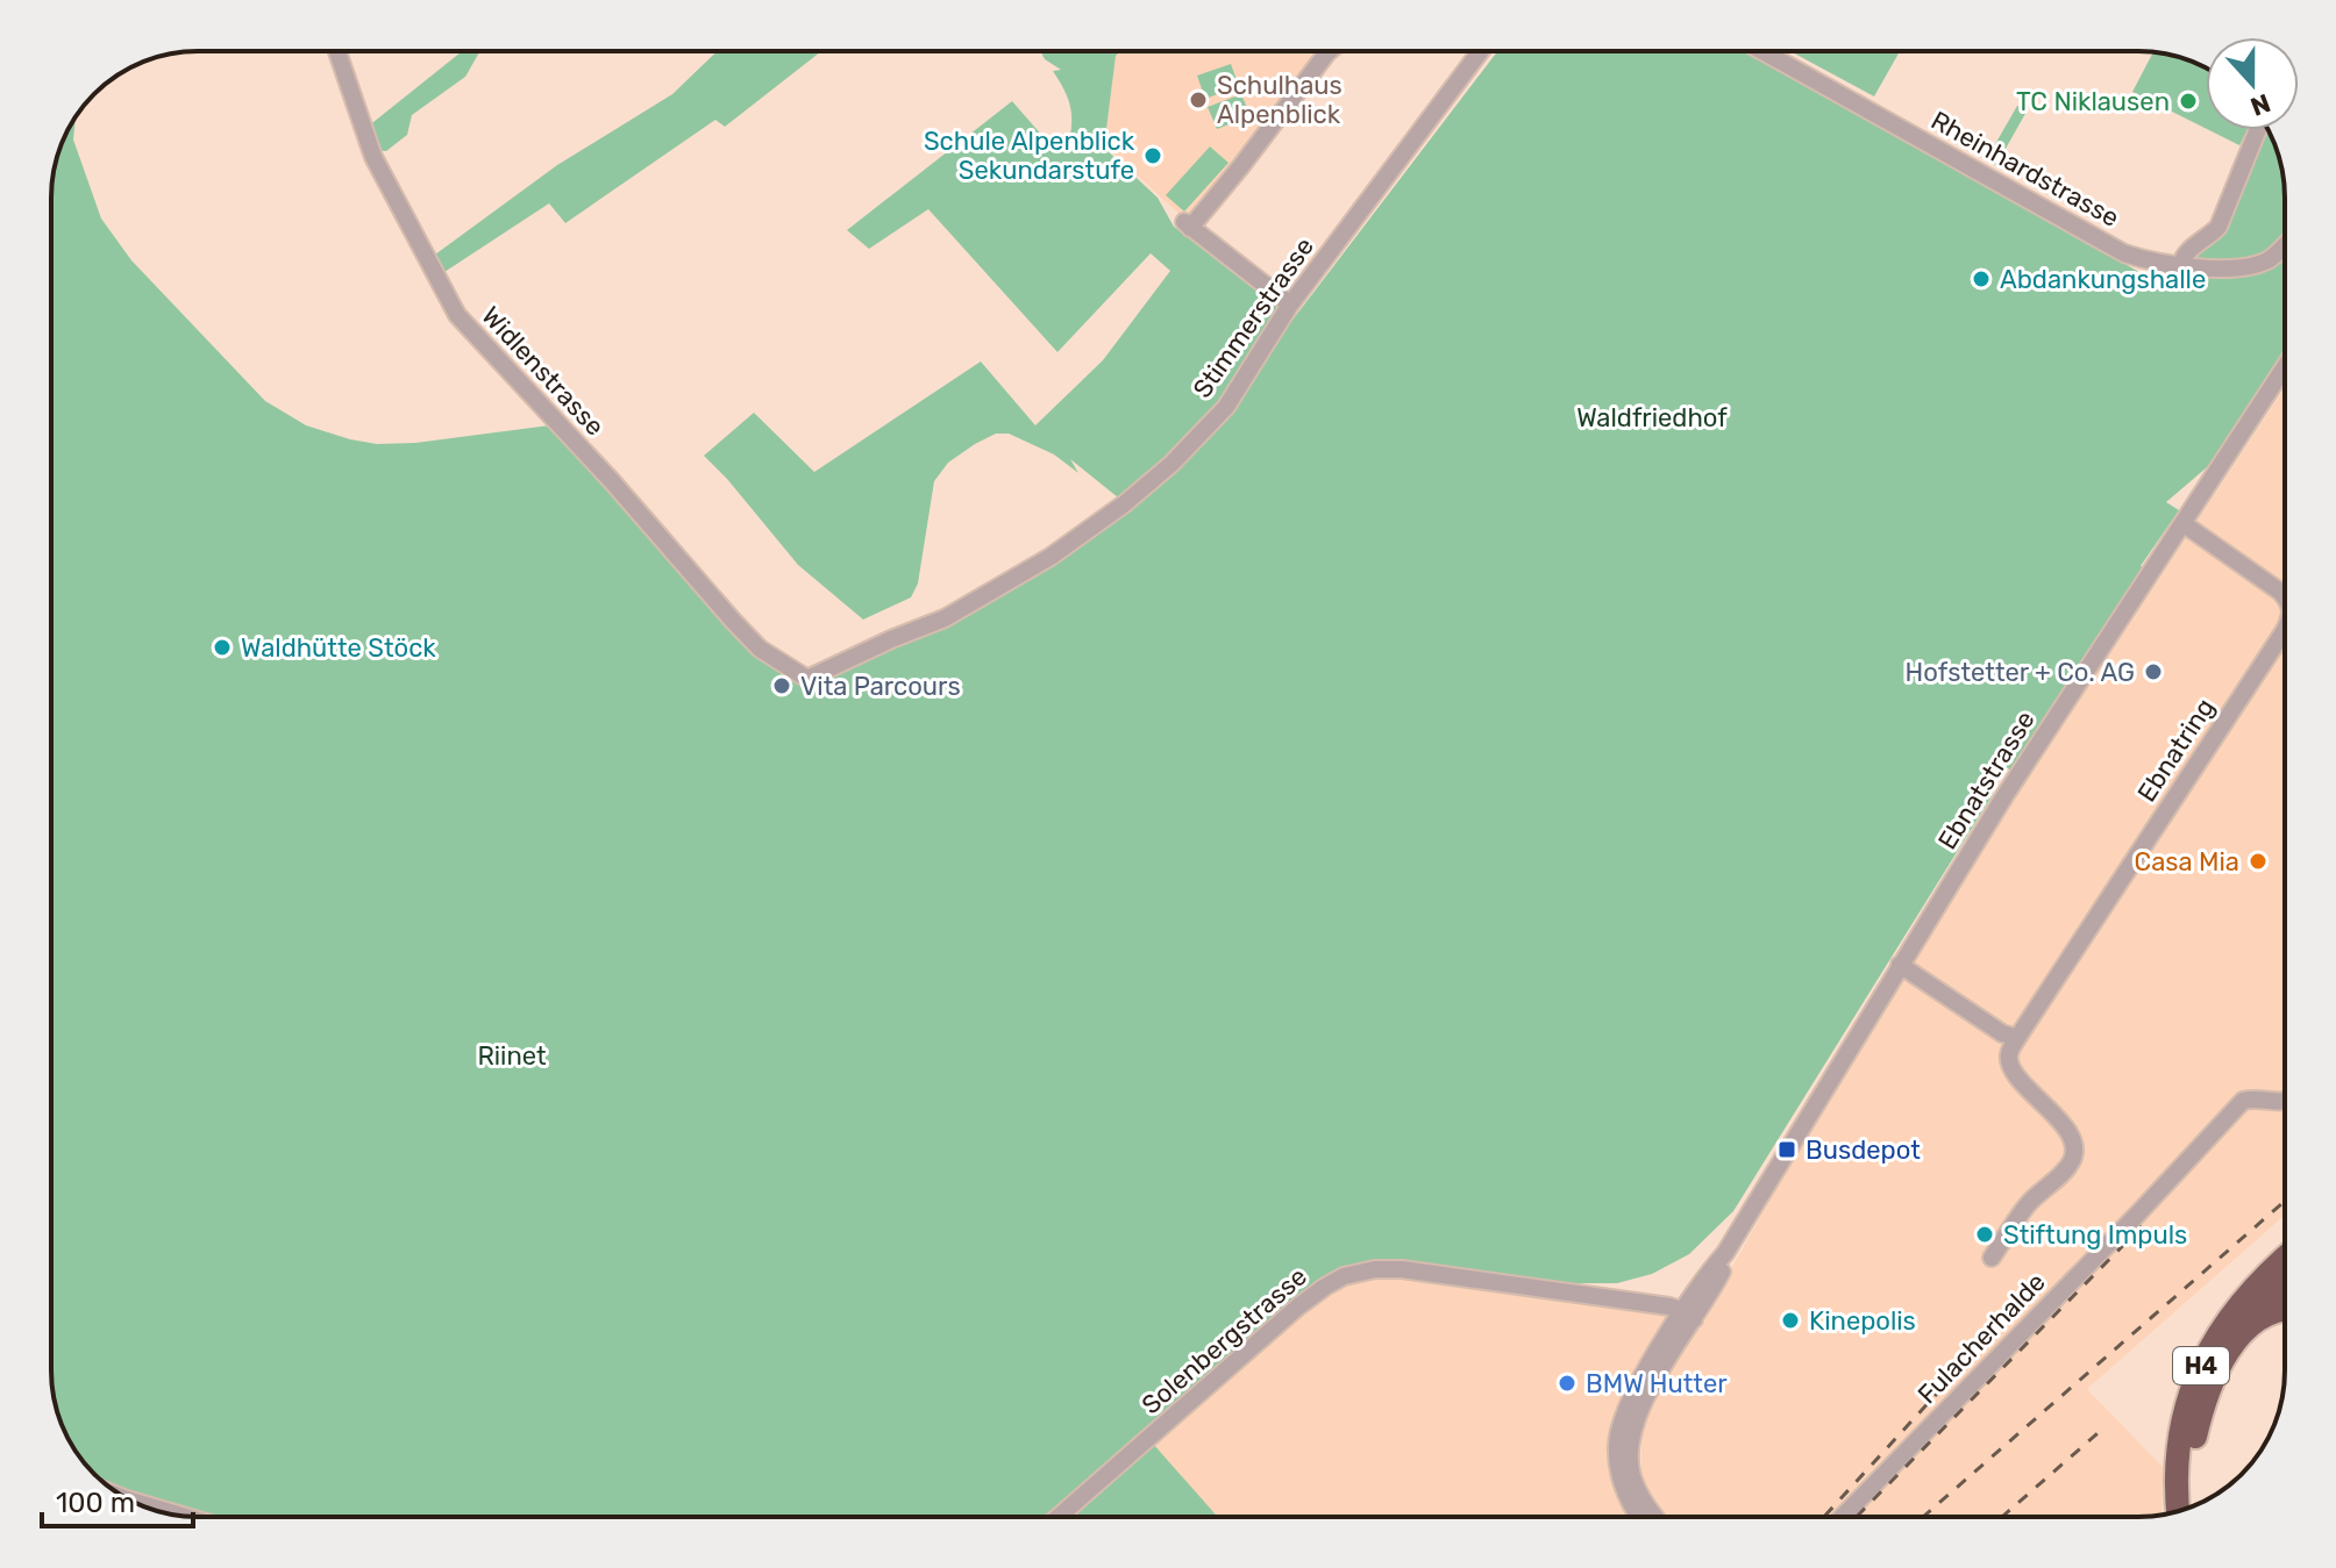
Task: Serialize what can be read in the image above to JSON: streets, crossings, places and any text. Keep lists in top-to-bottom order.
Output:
{
  "streets": {
    "highway": ["H4"],
    "street": [
      "Rheinhardstrasse",
      "Stimmerstrasse",
      "Widlenstrasse",
      "Ebnatring",
      "Ebnatstrasse",
      "Fulacherhalde",
      "Solenbergstrasse"
    ]
  },
  "crossings": [
    ["Stimmerstrasse", "Widlenstrasse"],
    ["Ebnatring", "Ebnatstrasse"],
    ["Ebnatstrasse", "Solenbergstrasse"]
  ],
  "parks": ["Waldfriedhof", "Riinet"],
  "places": {
    "other": [
      "Schulhaus Alpenblick",
      "TC Niklausen",
      "Schule Alpenblick Sekundarstufe",
      "Abdankungshalle",
      "Waldhütte Stöck",
      "Hofstetter + Co. AG",
      "Vita Parcours",
      "Casa Mia",
      "Stiftung Impuls",
      "Kinepolis",
      "BMW Hutter"
    ],
    "transit": ["Busdepot"]
  },
  "scale_bar": "100 m",
  "north": "bottom"
}
